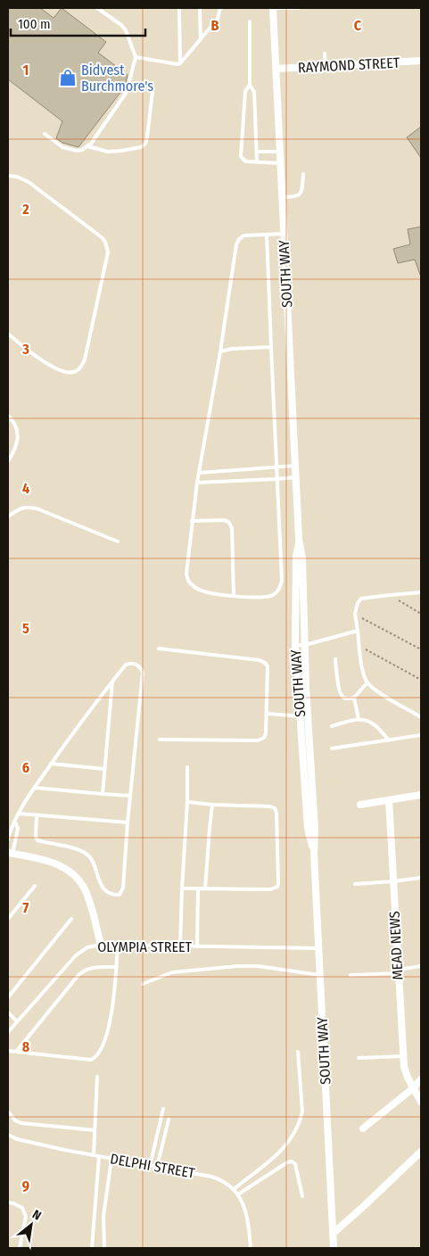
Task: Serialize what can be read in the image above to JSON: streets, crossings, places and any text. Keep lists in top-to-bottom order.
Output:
{
  "streets": {
    "street": ["RAYMOND STREET", "SOUTH WAY", "MEAD NEWS"],
    "lane": ["OLYMPIA STREET", "DELPHI STREET"]
  },
  "crossings": [
    ["RAYMOND STREET", "SOUTH WAY"],
    ["SOUTH WAY", "OLYMPIA STREET"]
  ],
  "places": {
    "shop": ["Bidvest Burchmore's"]
  },
  "scale_bar": "100 m",
  "north": "top right",
  "grid": {
    "columns": ["B", "C"],
    "rows": [
      "1",
      "2",
      "3",
      "4",
      "5",
      "6",
      "7",
      "8",
      "9"
    ]
  }
}
